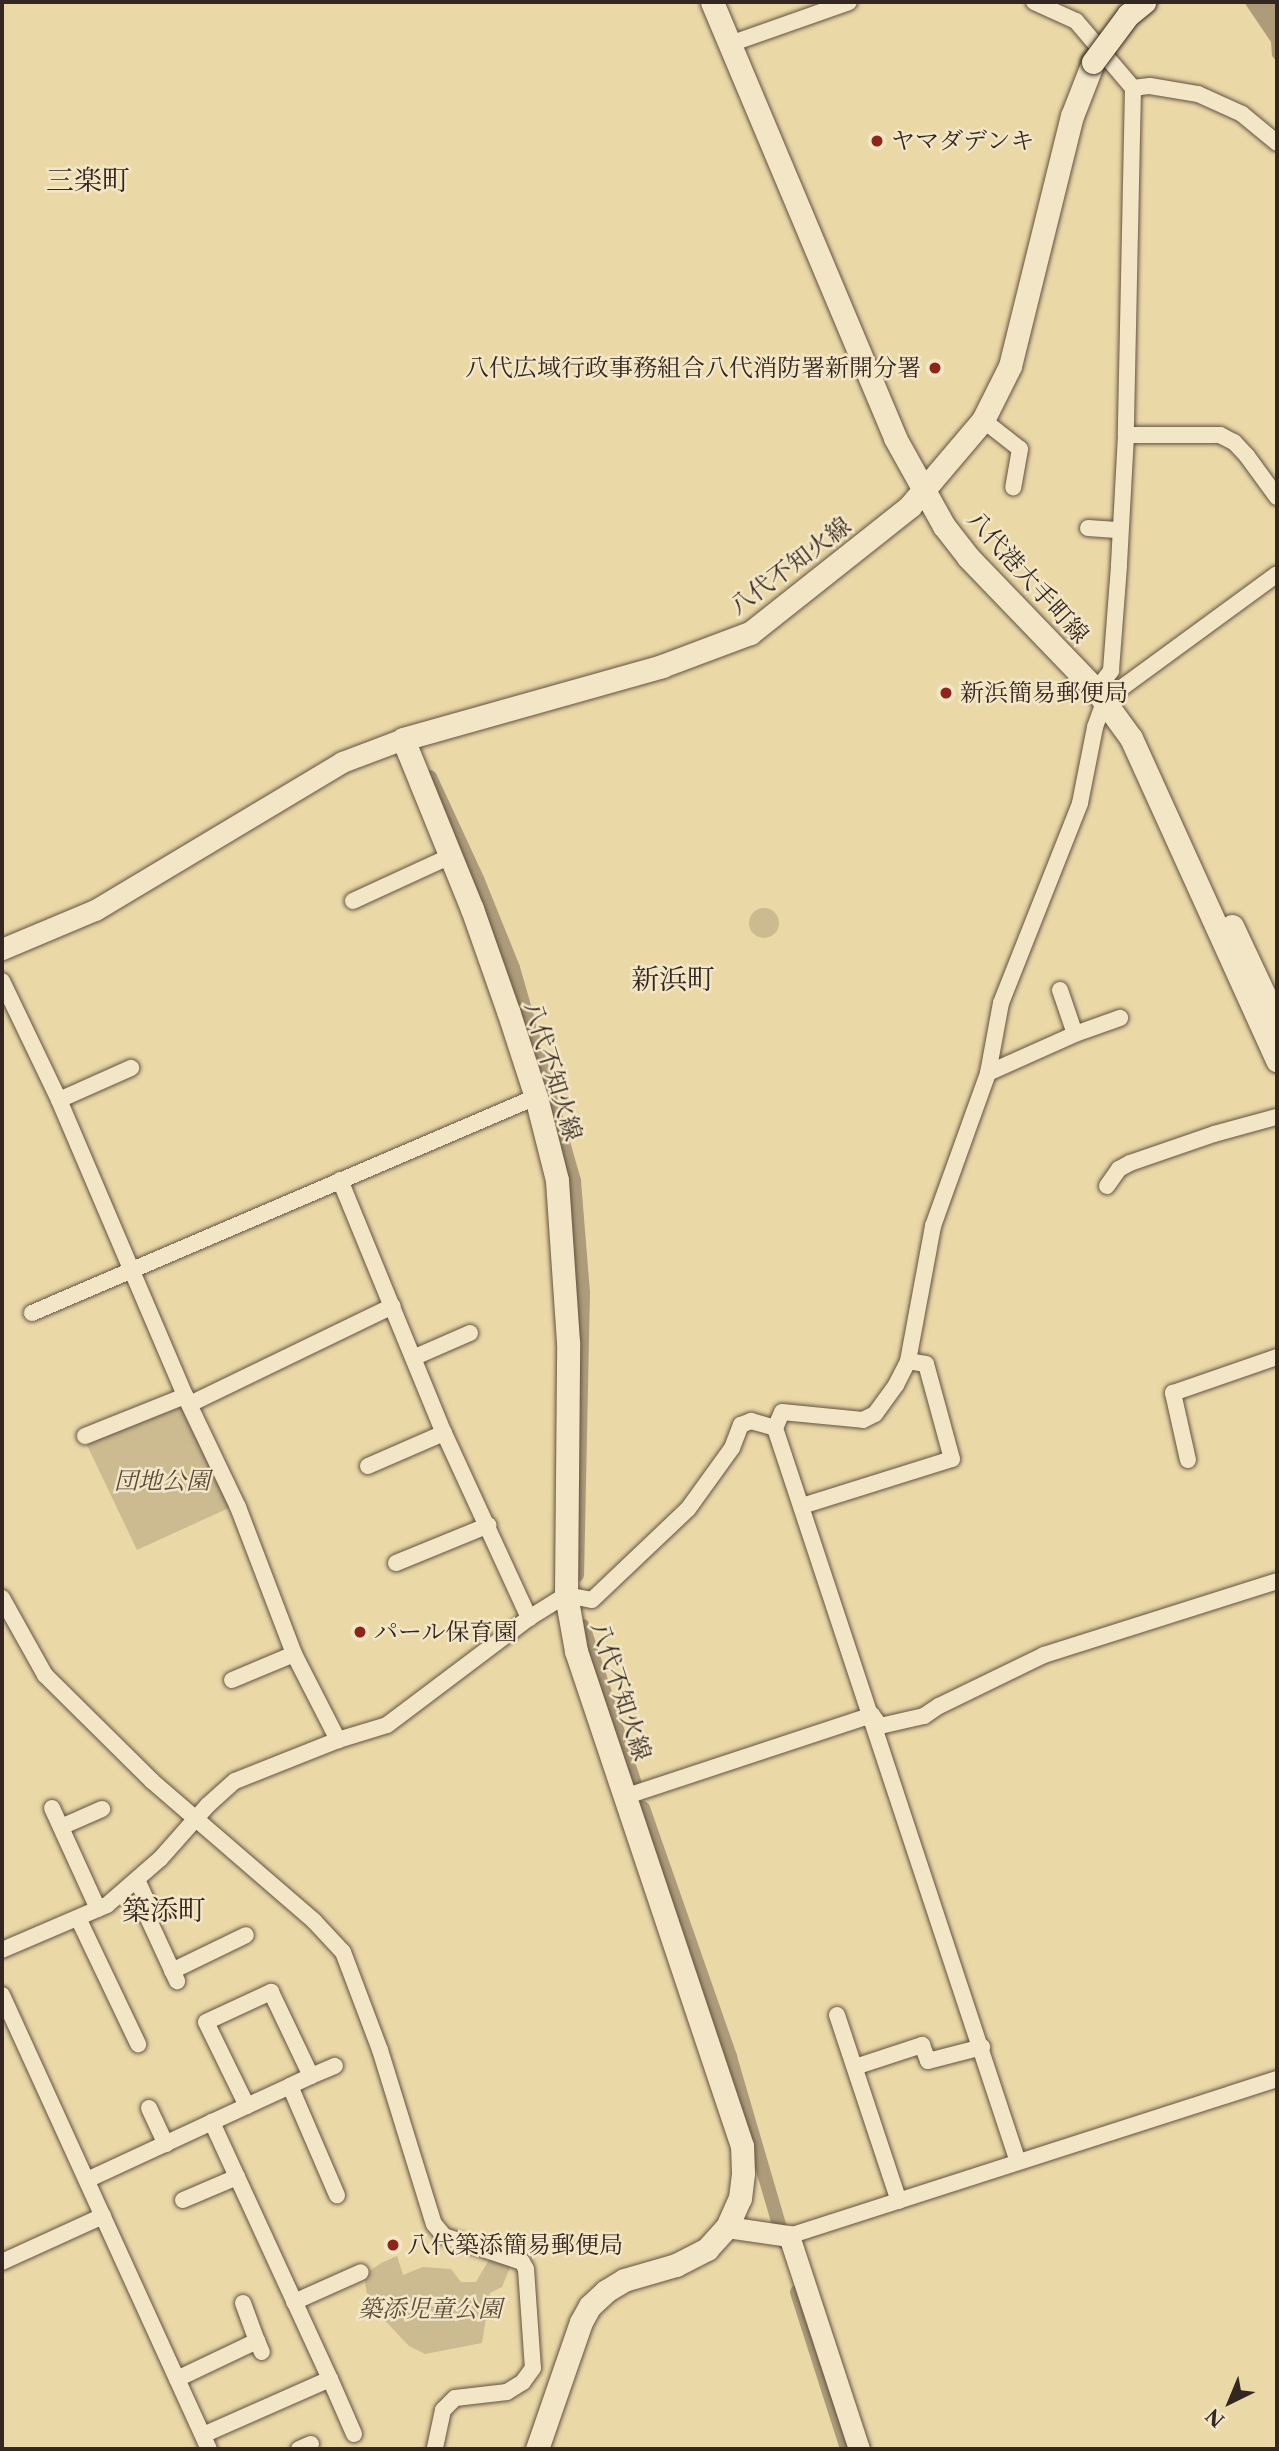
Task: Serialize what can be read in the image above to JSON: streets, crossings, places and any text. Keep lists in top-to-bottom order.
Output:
{
  "streets": {
    "main road": ["八代不知火線", "八代港大手町線"]
  },
  "crossings": [
    ["八代不知火線", "八代港大手町線"]
  ],
  "districts": ["三楽町", "新浜町", "築添町"],
  "parks": ["団地公園", "築添児童公園"],
  "places": [
    "ヤマダデンキ",
    "八代広域行政事務組合八代消防署新開分署",
    "新浜簡易郵便局",
    "パール保育園",
    "八代築添簡易郵便局"
  ],
  "north": "bottom left"
}
